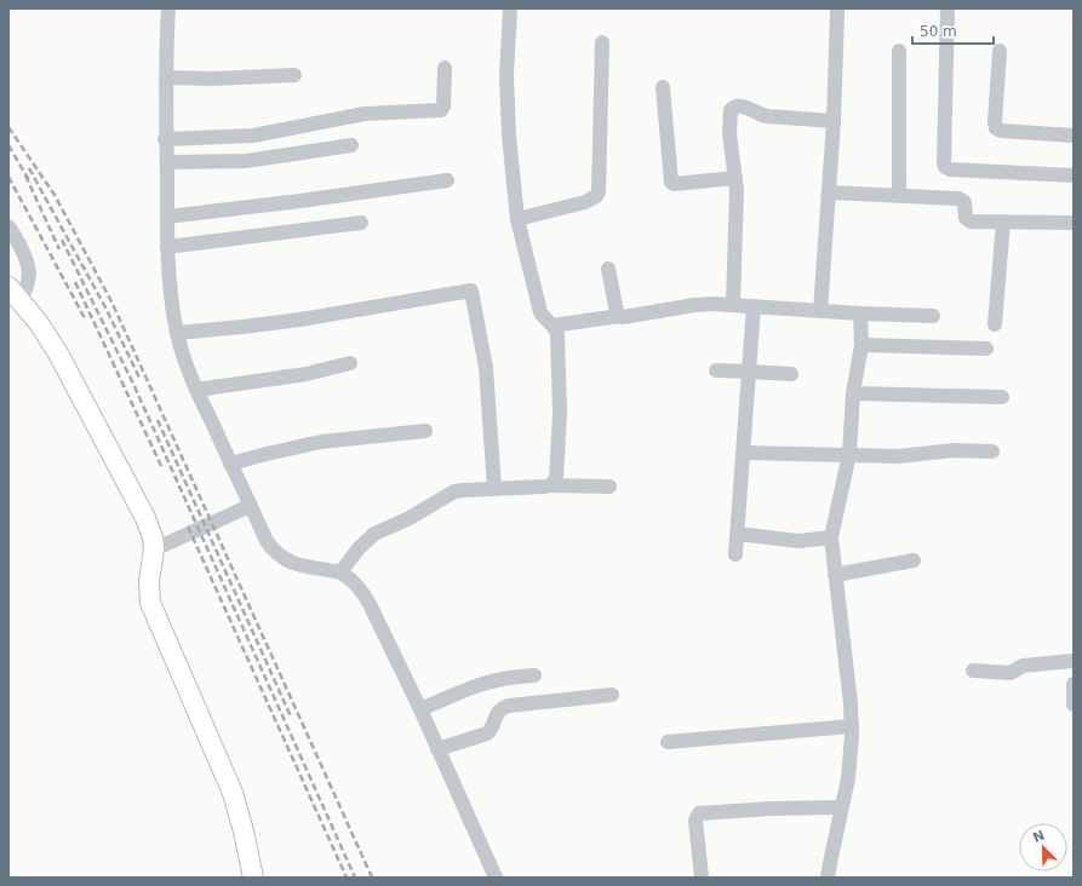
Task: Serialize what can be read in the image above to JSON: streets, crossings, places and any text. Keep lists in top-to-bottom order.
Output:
{
  "scale_bar": "50 m",
  "north": "top left"
}
